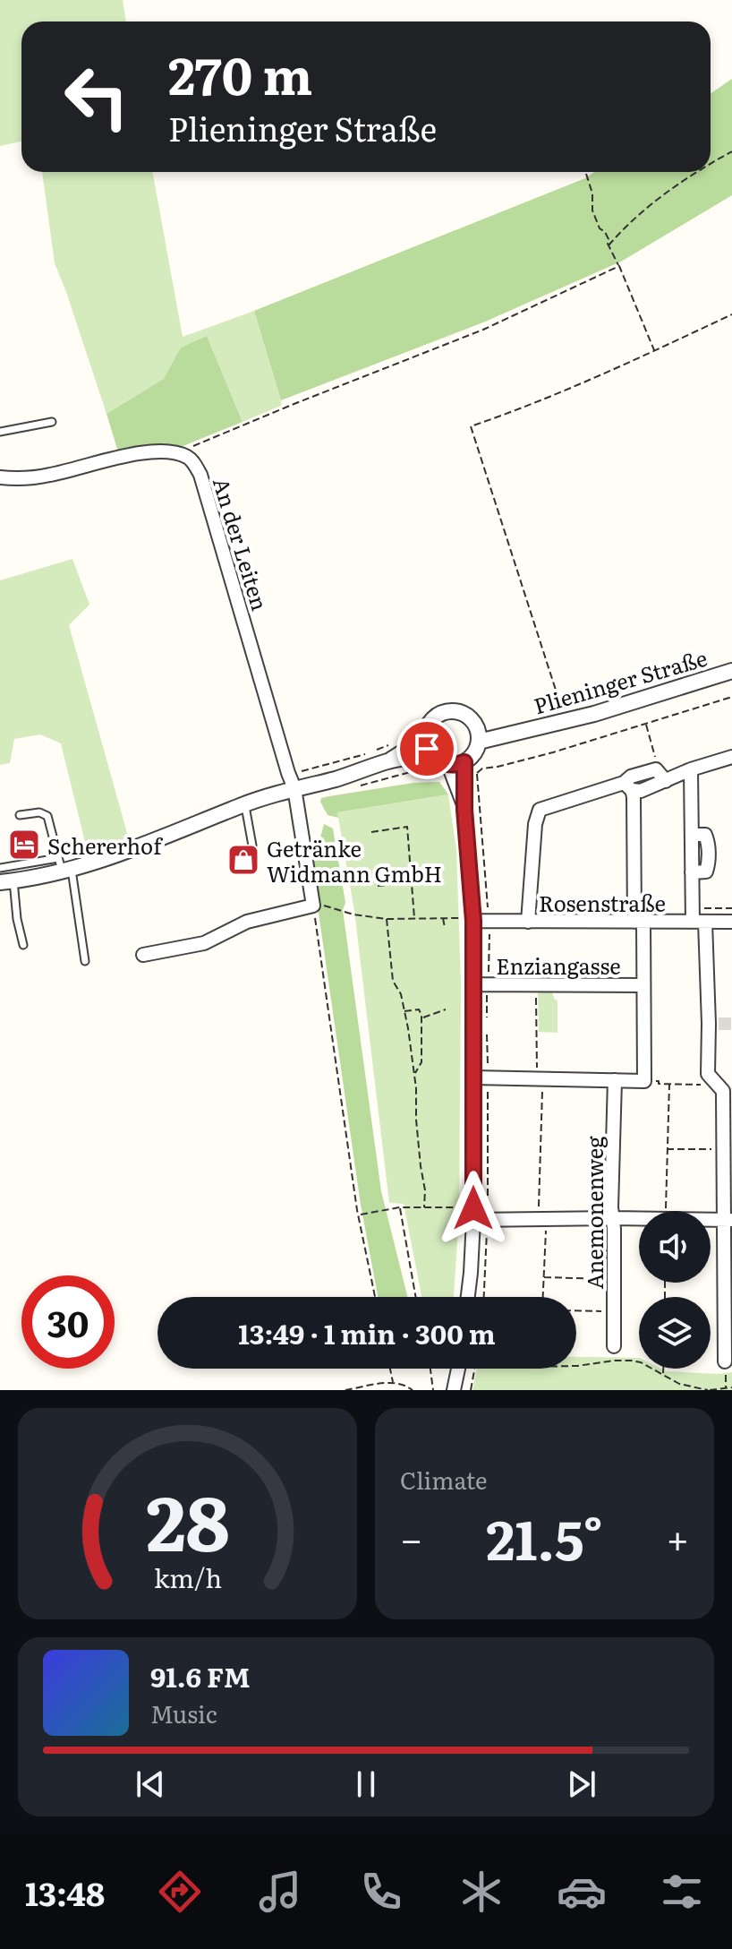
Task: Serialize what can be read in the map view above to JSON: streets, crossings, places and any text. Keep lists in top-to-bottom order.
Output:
{
  "streets": {
    "street": [
      "An der Leiten",
      "Plieninger Straße",
      "Rosenstraße",
      "Enziangasse",
      "Anemonenweg"
    ]
  },
  "crossings": [
    ["An der Leiten", "Plieninger Straße"]
  ],
  "places": {
    "hotel": ["Schererhof"],
    "shop": ["Getränke Widmann GmbH"]
  },
  "page": {
    "turn": ["270 m", "Plieninger Straße"],
    "limit": "30",
    "trip": "13:49 · 1 min · 300 m",
    "tile": "Climate",
    "heat": ["−", "21.5°", "+"],
    "song": ["91.6 FM", "Music"],
    "tabs": "13:48",
    "gauge": ["28", "km/h"]
  }
}
